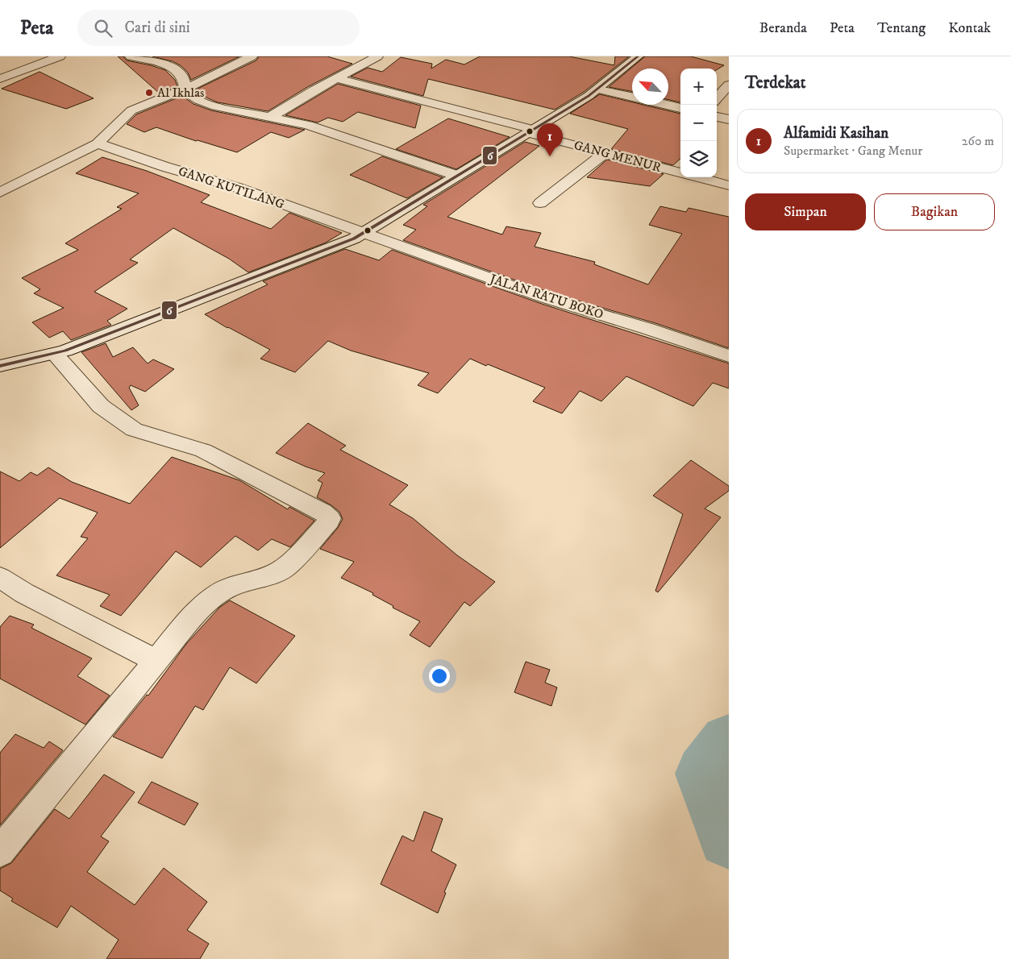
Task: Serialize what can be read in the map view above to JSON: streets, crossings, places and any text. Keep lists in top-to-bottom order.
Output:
{
  "streets": {
    "street": ["GANG MENUR", "GANG KUTILANG", "JALAN RATU BOKO"]
  },
  "crossings": [
    ["GANG KUTILANG", "JALAN RATU BOKO"]
  ],
  "places": ["Al Ikhlas"],
  "lines": ["transit line 6"],
  "north": "top left",
  "page": {
    "header": "Peta",
    "search": "Cari di sini",
    "nav": [
      "Beranda",
      "Peta",
      "Tentang",
      "Kontak"
    ],
    "heading": "Terdekat",
    "map_buttons": ["+", "−"],
    "list": [
      {
        "mark": "1",
        "name": "Alfamidi Kasihan",
        "note": "Supermarket · Gang Menur",
        "value": "260 m"
      }
    ],
    "pins": "1",
    "buttons": ["Simpan", "Bagikan"]
  }
}
